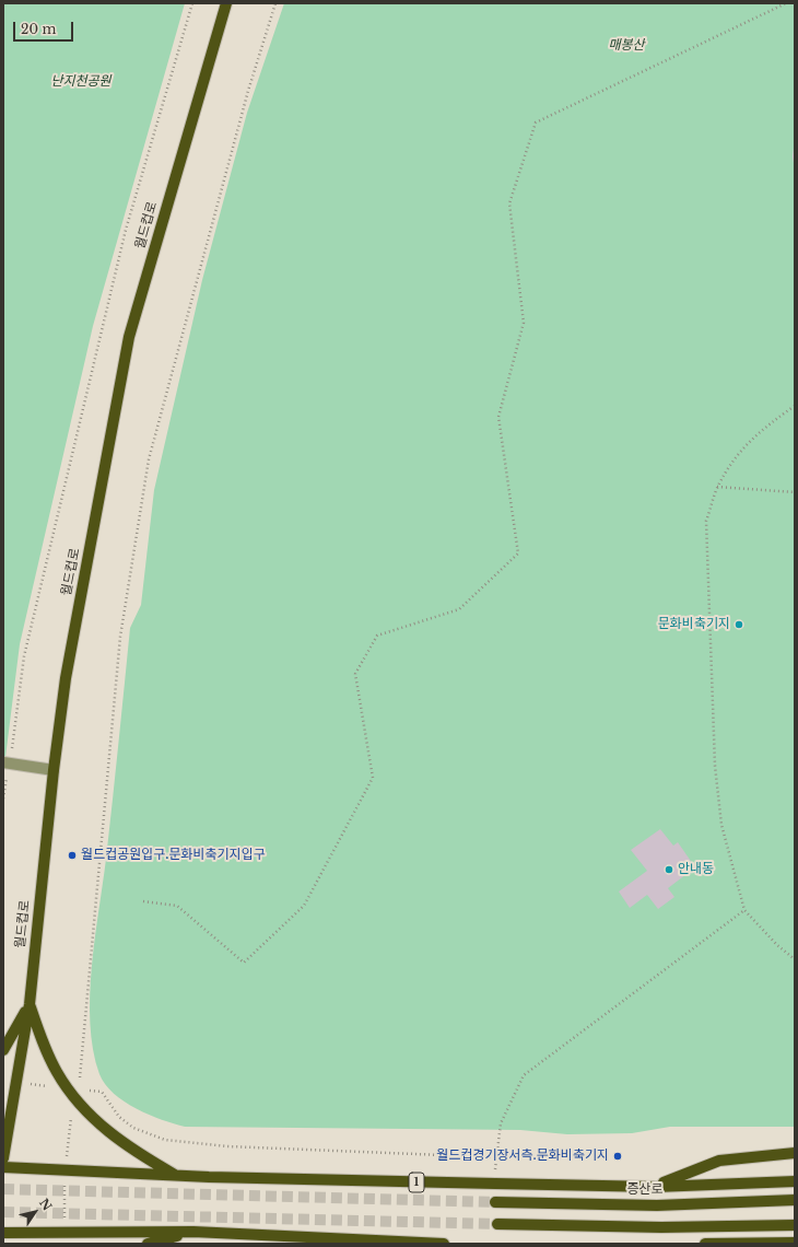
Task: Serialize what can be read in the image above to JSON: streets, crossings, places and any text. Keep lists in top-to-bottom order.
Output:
{
  "streets": {
    "main road": ["월드컵로", "1", "증산로"]
  },
  "parks": ["매봉산", "난지천공원"],
  "places": [
    "문화비축기지",
    "월드컵공원입구.문화비축기지입구",
    "안내동",
    "월드컵경기장서측.문화비축기지"
  ],
  "scale_bar": "20 m",
  "north": "top right"
}
